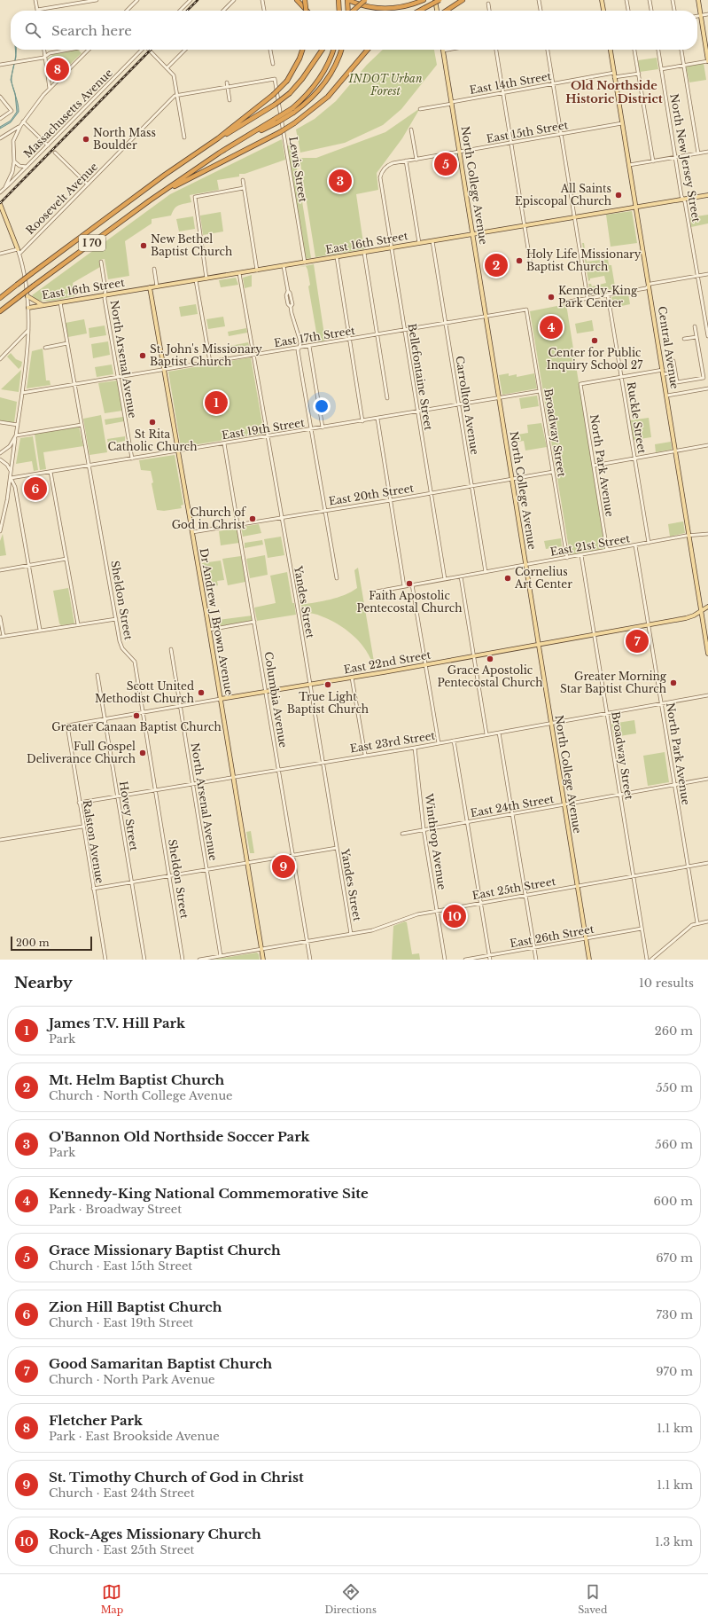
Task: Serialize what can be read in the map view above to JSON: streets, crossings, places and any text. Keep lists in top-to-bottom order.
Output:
{
  "streets": {
    "highway": ["I 70"],
    "main road": [
      "North College Avenue",
      "East 16th Street",
      "Central Avenue",
      "Dr Andrew J Brown Avenue",
      "East 22nd Street"
    ],
    "street": [
      "East 14th Street",
      "Massachusetts Avenue",
      "East 15th Street",
      "North New Jersey Street",
      "Lewis Street",
      "Roosevelt Avenue",
      "East 17th Street",
      "North Arsenal Avenue",
      "Bellefontaine Street",
      "Carrollton Avenue",
      "Ruckle Street",
      "East 19th Street",
      "Broadway Street",
      "North Park Avenue",
      "East 20th Street",
      "East 21st Street",
      "Sheldon Street",
      "Yandes Street",
      "Columbia Avenue",
      "East 23rd Street",
      "East 24th Street",
      "Hovey Street",
      "Ralston Avenue",
      "Winthrop Avenue",
      "East 25th Street",
      "East 26th Street"
    ]
  },
  "crossings": [
    ["East 14th Street", "North College Avenue"],
    ["East 14th Street", "Central Avenue"],
    ["East 15th Street", "North College Avenue"],
    ["East 15th Street", "Central Avenue"],
    ["East 15th Street", "Bellefontaine Street"],
    ["North New Jersey Street", "East 16th Street"],
    ["Lewis Street", "East 16th Street"],
    ["North College Avenue", "East 16th Street"],
    ["North College Avenue", "East 17th Street"],
    ["North College Avenue", "East 19th Street"],
    ["North College Avenue", "East 20th Street"],
    ["North College Avenue", "East 21st Street"],
    ["North College Avenue", "East 22nd Street"],
    ["North College Avenue", "East 23rd Street"],
    ["North College Avenue", "East 24th Street"],
    ["North College Avenue", "East 25th Street"],
    ["North College Avenue", "East 26th Street"],
    ["East 16th Street", "Central Avenue"],
    ["East 16th Street", "North Arsenal Avenue"],
    ["East 16th Street", "Bellefontaine Street"],
    ["East 16th Street", "Carrollton Avenue"],
    ["East 16th Street", "Sheldon Street"],
    ["East 16th Street", "Yandes Street"],
    ["East 16th Street", "Dr Andrew J Brown Avenue"],
    ["East 17th Street", "North Arsenal Avenue"],
    ["East 17th Street", "Bellefontaine Street"],
    ["East 17th Street", "Carrollton Avenue"],
    ["East 17th Street", "Broadway Street"],
    ["East 17th Street", "Sheldon Street"],
    ["East 17th Street", "Yandes Street"],
    ["East 17th Street", "Dr Andrew J Brown Avenue"],
    ["Central Avenue", "East 21st Street"],
    ["Central Avenue", "East 22nd Street"],
    ["North Arsenal Avenue", "East 19th Street"],
    ["North Arsenal Avenue", "East 22nd Street"],
    ["North Arsenal Avenue", "East 23rd Street"],
    ["North Arsenal Avenue", "East 25th Street"],
    ["Bellefontaine Street", "East 19th Street"],
    ["Bellefontaine Street", "East 20th Street"],
    ["Bellefontaine Street", "East 21st Street"],
    ["Carrollton Avenue", "East 19th Street"],
    ["Carrollton Avenue", "East 20th Street"],
    ["Carrollton Avenue", "East 21st Street"],
    ["Ruckle Street", "North Park Avenue"],
    ["Ruckle Street", "East 21st Street"],
    ["East 19th Street", "Broadway Street"],
    ["East 19th Street", "Sheldon Street"],
    ["East 19th Street", "Yandes Street"],
    ["East 19th Street", "Dr Andrew J Brown Avenue"],
    ["East 19th Street", "Columbia Avenue"],
    ["Broadway Street", "East 20th Street"],
    ["Broadway Street", "East 21st Street"],
    ["Broadway Street", "East 22nd Street"],
    ["Broadway Street", "East 23rd Street"],
    ["Broadway Street", "East 24th Street"],
    ["Broadway Street", "East 25th Street"],
    ["Broadway Street", "East 26th Street"],
    ["North Park Avenue", "East 21st Street"],
    ["North Park Avenue", "East 22nd Street"],
    ["North Park Avenue", "East 23rd Street"],
    ["North Park Avenue", "East 24th Street"],
    ["North Park Avenue", "East 25th Street"],
    ["East 20th Street", "Yandes Street"],
    ["East 20th Street", "Dr Andrew J Brown Avenue"],
    ["East 20th Street", "Columbia Avenue"],
    ["Sheldon Street", "East 22nd Street"],
    ["Sheldon Street", "East 23rd Street"],
    ["Yandes Street", "East 22nd Street"],
    ["Yandes Street", "East 23rd Street"],
    ["Yandes Street", "East 25th Street"],
    ["Dr Andrew J Brown Avenue", "East 22nd Street"],
    ["Dr Andrew J Brown Avenue", "East 23rd Street"],
    ["Dr Andrew J Brown Avenue", "East 25th Street"],
    ["East 22nd Street", "Columbia Avenue"],
    ["East 22nd Street", "Hovey Street"],
    ["East 22nd Street", "Ralston Avenue"],
    ["Columbia Avenue", "East 23rd Street"],
    ["Columbia Avenue", "East 25th Street"],
    ["East 23rd Street", "Hovey Street"],
    ["East 23rd Street", "Ralston Avenue"],
    ["East 23rd Street", "Winthrop Avenue"],
    ["East 24th Street", "Winthrop Avenue"],
    ["Winthrop Avenue", "East 25th Street"]
  ],
  "districts": ["Old Northside Historic District"],
  "parks": ["INDOT Urban Forest"],
  "places": [
    "North Mass Boulder",
    "All Saints Episcopal Church",
    "New Bethel Baptist Church",
    "Holy Life Missionary Baptist Church",
    "Kennedy-King Park Center",
    "Center for Public Inquiry School 27",
    "St. John's Missionary Baptist Church",
    "St Rita Catholic Church",
    "Church of God in Christ",
    "Cornelius Art Center",
    "Faith Apostolic Pentecostal Church",
    "Grace Apostolic Pentecostal Church",
    "Greater Morning Star Baptist Church",
    "True Light Baptist Church",
    "Scott United Methodist Church",
    "Greater Canaan Baptist Church",
    "Full Gospel Deliverance Church"
  ],
  "scale_bar": "200 m",
  "page": {
    "search": "Search here",
    "pins": [
      "8",
      "5",
      "3",
      "2",
      "4",
      "1",
      "6",
      "7",
      "9",
      "10"
    ],
    "scale": "200 m",
    "heading": ["Nearby", "10 results"],
    "list": [
      {
        "mark": "1",
        "name": "James T.V. Hill Park",
        "note": "Park",
        "value": "260 m"
      },
      {
        "mark": "2",
        "name": "Mt. Helm Baptist Church",
        "note": "Church · North College Avenue",
        "value": "550 m"
      },
      {
        "mark": "3",
        "name": "O'Bannon Old Northside Soccer Park",
        "note": "Park",
        "value": "560 m"
      },
      {
        "mark": "4",
        "name": "Kennedy-King National Commemorative Site",
        "note": "Park · Broadway Street",
        "value": "600 m"
      },
      {
        "mark": "5",
        "name": "Grace Missionary Baptist Church",
        "note": "Church · East 15th Street",
        "value": "670 m"
      },
      {
        "mark": "6",
        "name": "Zion Hill Baptist Church",
        "note": "Church · East 19th Street",
        "value": "730 m"
      },
      {
        "mark": "7",
        "name": "Good Samaritan Baptist Church",
        "note": "Church · North Park Avenue",
        "value": "970 m"
      },
      {
        "mark": "8",
        "name": "Fletcher Park",
        "note": "Park · East Brookside Avenue",
        "value": "1.1 km"
      },
      {
        "mark": "9",
        "name": "St. Timothy Church of God in Christ",
        "note": "Church · East 24th Street",
        "value": "1.1 km"
      },
      {
        "mark": "10",
        "name": "Rock-Ages Missionary Church",
        "note": "Church · East 25th Street",
        "value": "1.3 km"
      }
    ],
    "nav": ["Map", "Directions", "Saved"]
  }
}
